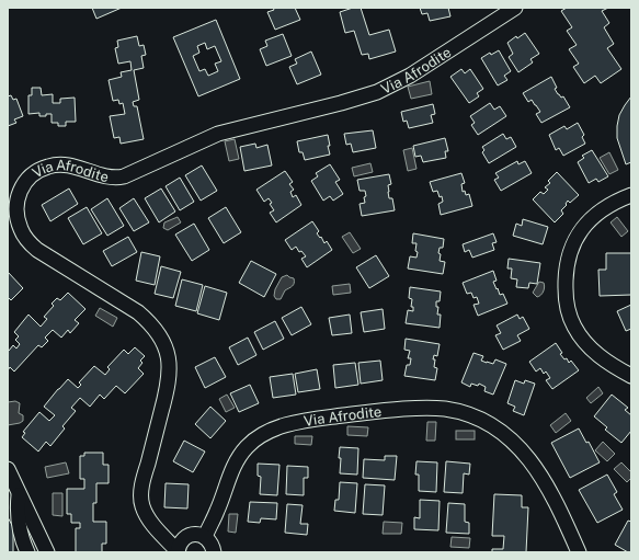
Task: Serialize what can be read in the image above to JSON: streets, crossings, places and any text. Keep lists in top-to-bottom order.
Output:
{
  "streets": {
    "street": ["Via Afrodite"]
  }
}
